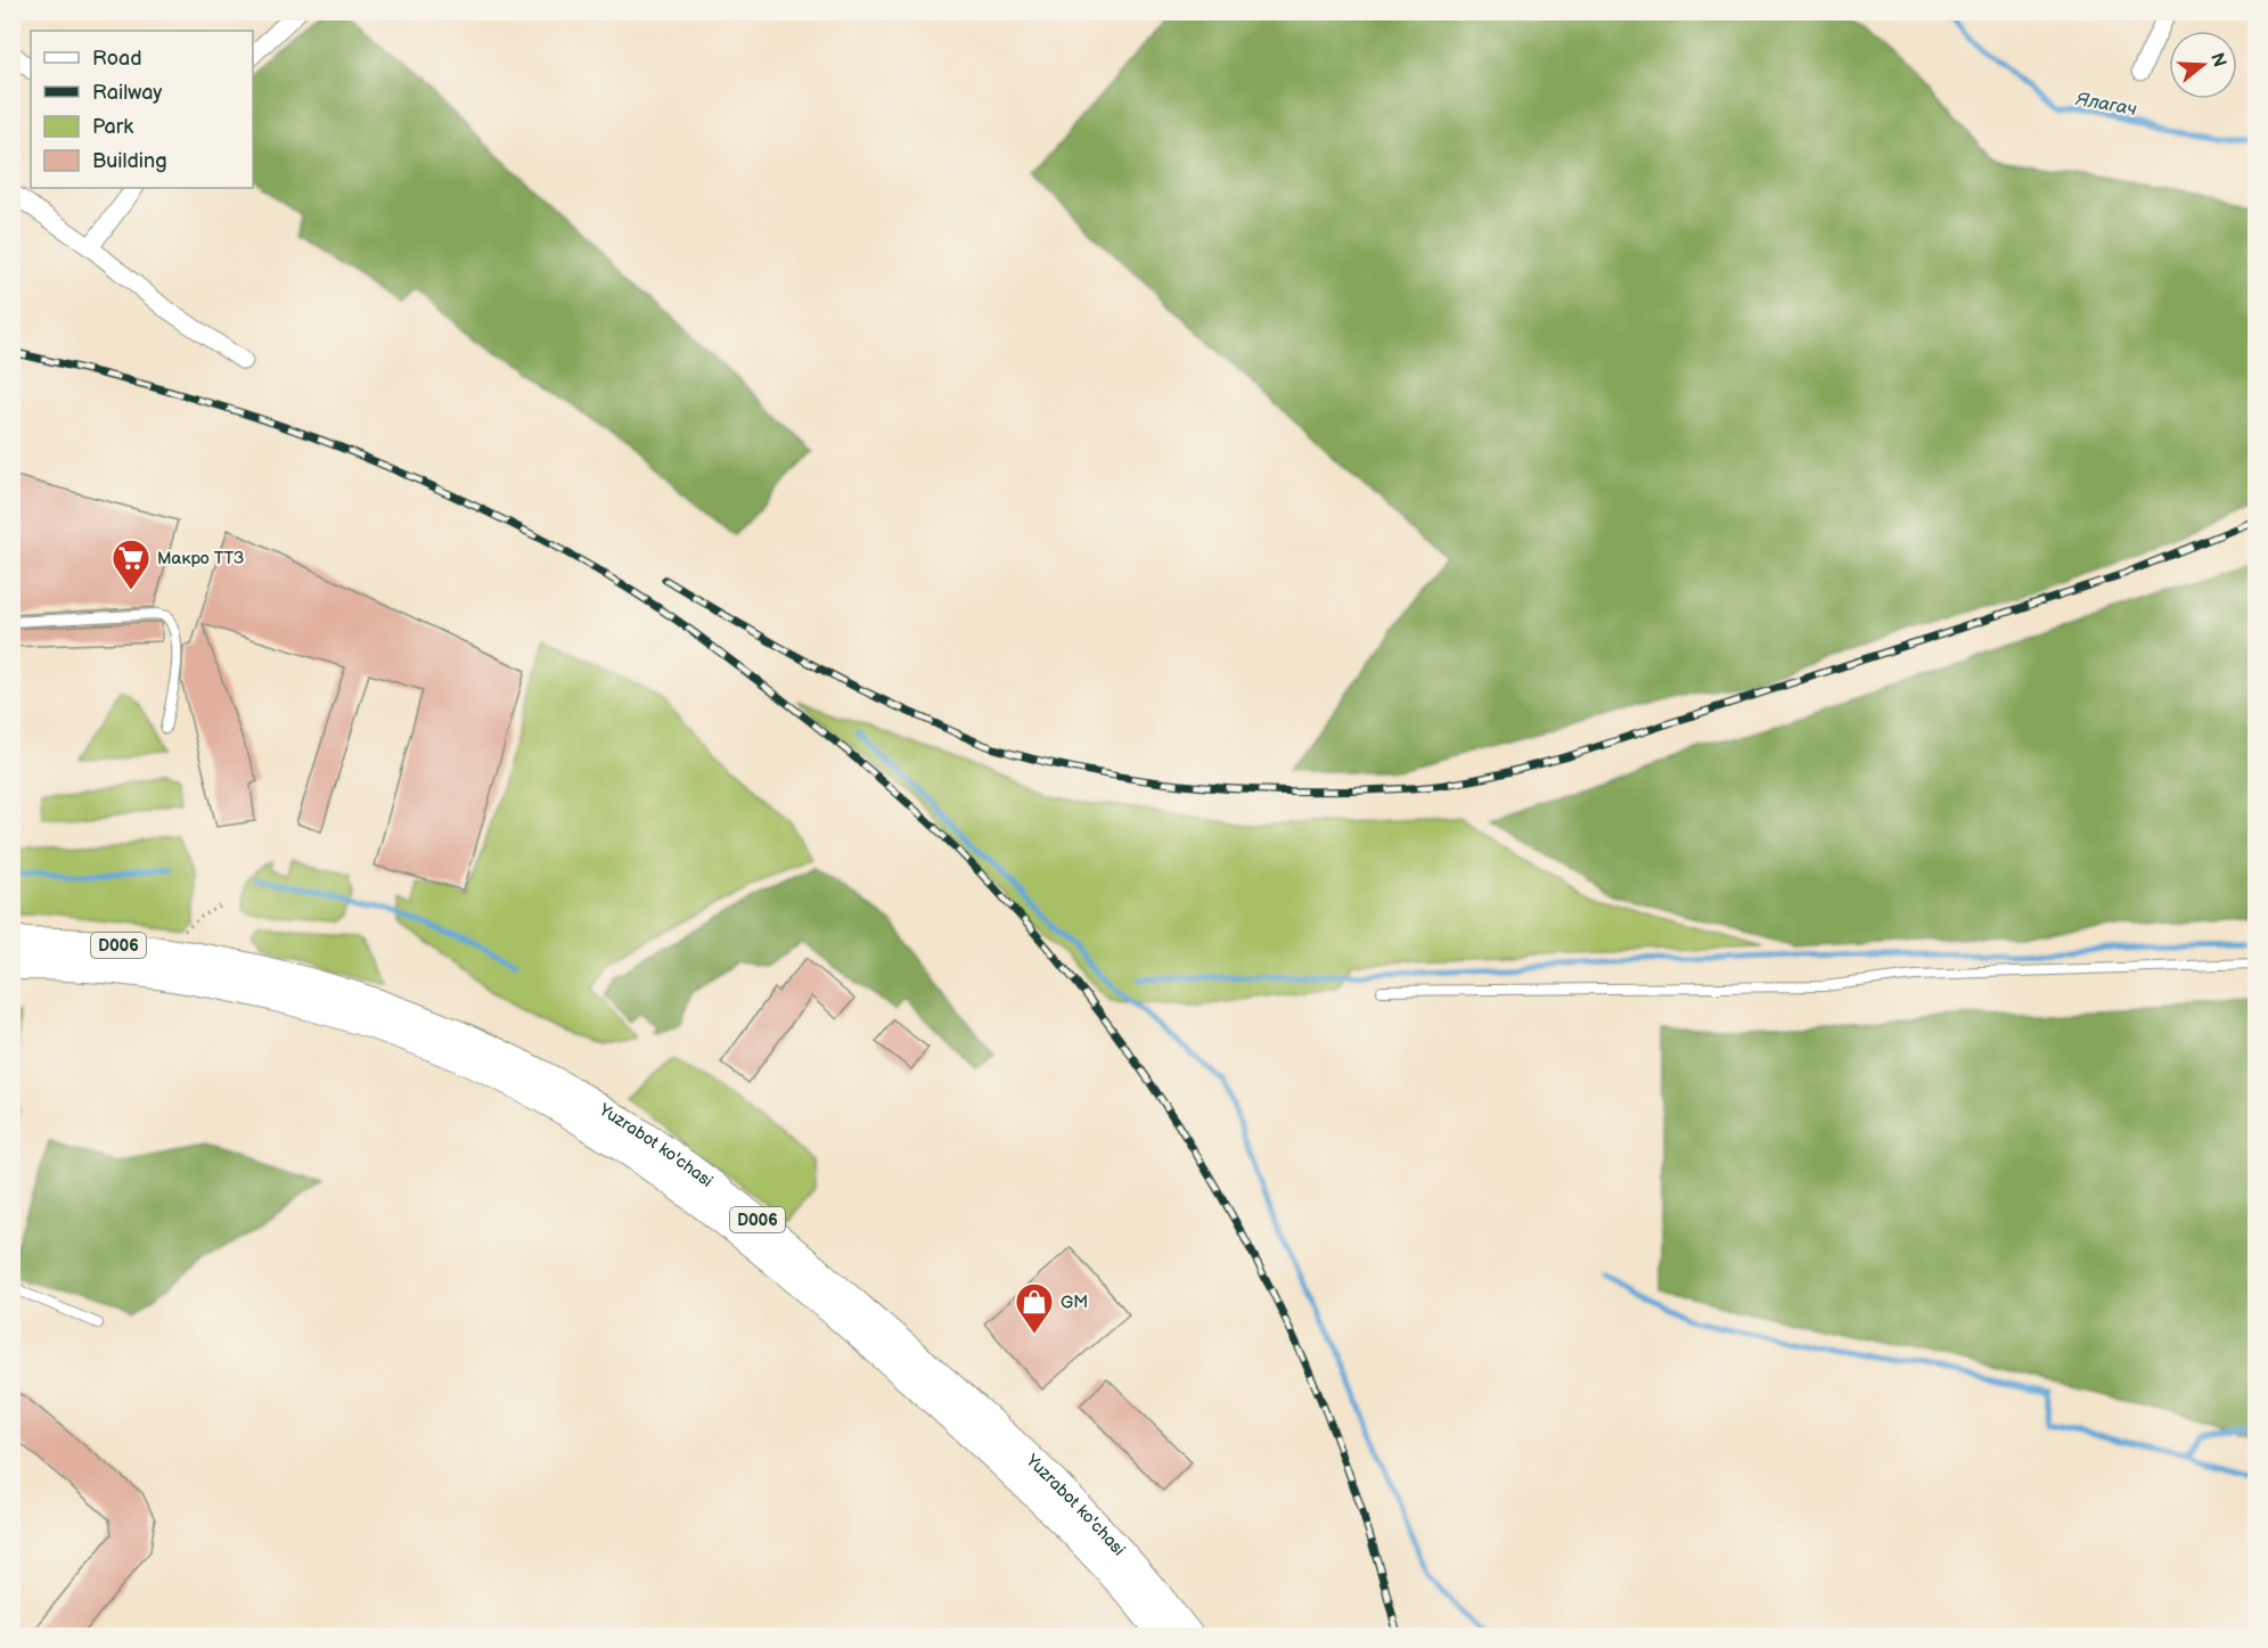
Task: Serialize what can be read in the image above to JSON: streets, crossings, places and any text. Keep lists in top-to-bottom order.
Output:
{
  "streets": {
    "main road": ["D006", "Yuzrabot ko'chasi"]
  },
  "water": ["Ялагач"],
  "places": {
    "supermarket": ["Макро ТТЗ"],
    "shop": ["GM"]
  },
  "legend": [
    "Road",
    "Railway",
    "Park",
    "Building"
  ],
  "north": "right"
}
